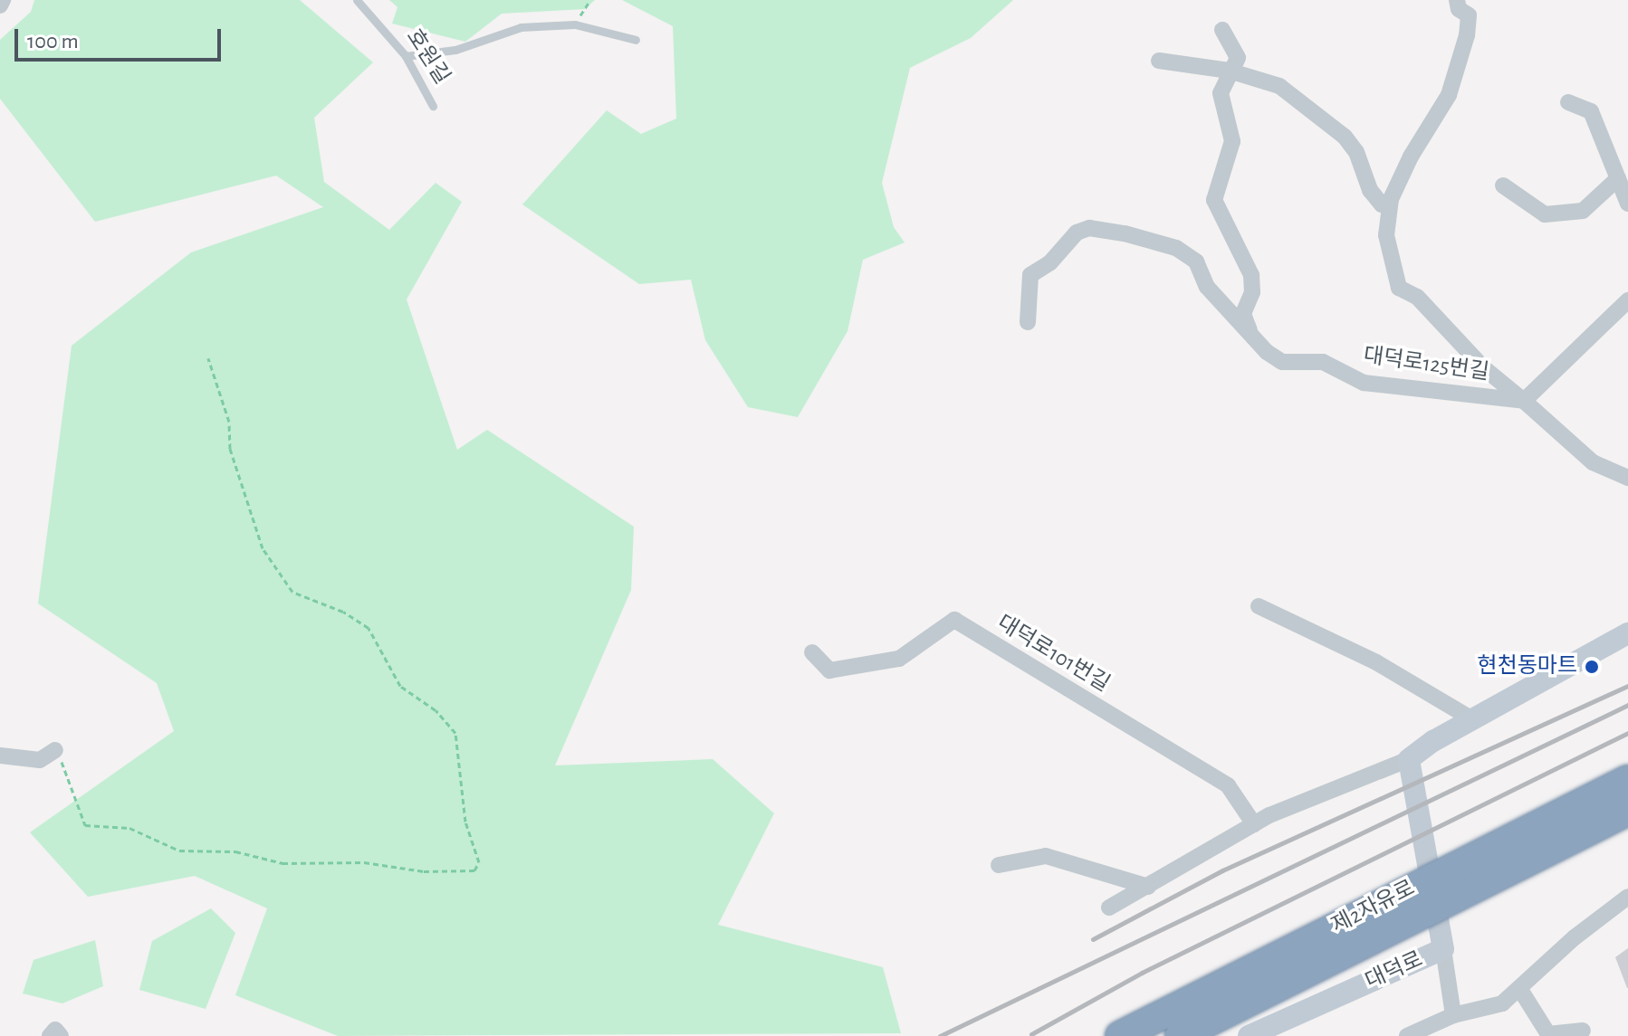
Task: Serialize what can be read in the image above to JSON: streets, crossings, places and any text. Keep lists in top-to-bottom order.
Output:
{
  "streets": {
    "highway": ["제2자유로"],
    "street": ["대덕로125번길", "대덕로101번길", "대덕로"],
    "lane": ["호원길"]
  },
  "places": ["현천동마트"],
  "scale_bar": "100 m"
}
